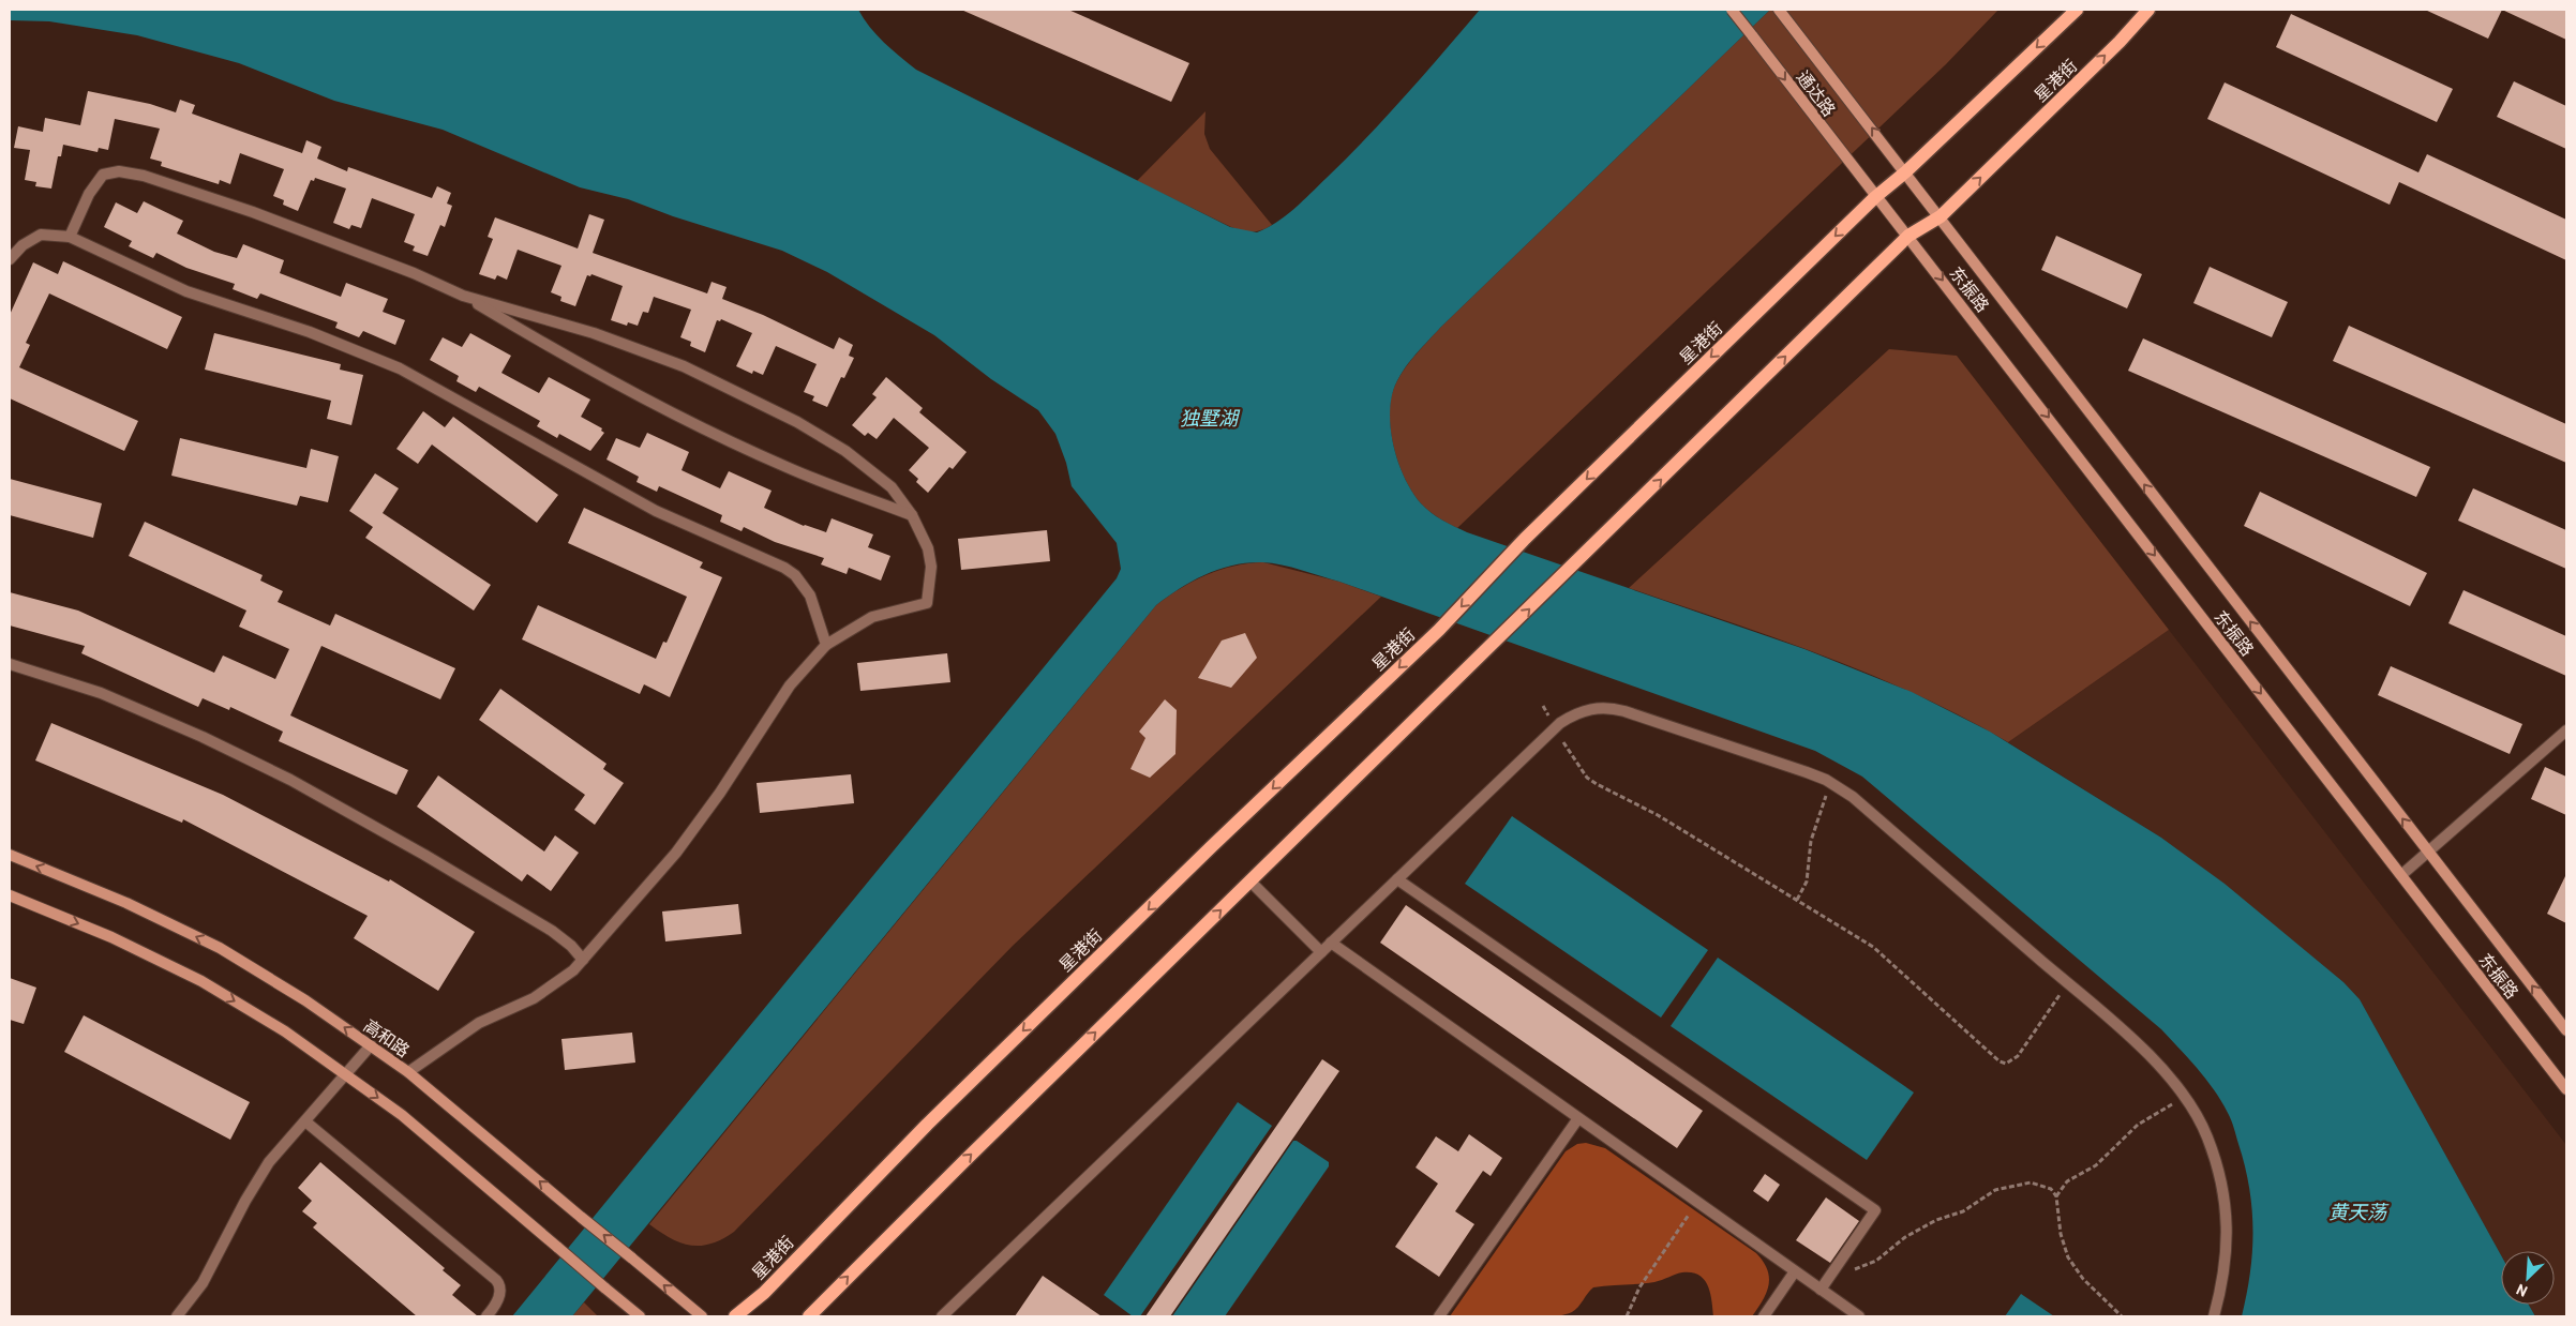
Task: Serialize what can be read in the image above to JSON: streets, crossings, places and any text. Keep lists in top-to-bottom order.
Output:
{
  "streets": {
    "main road": [
      "星港街",
      "通达路",
      "东振路",
      "高和路"
    ]
  },
  "crossings": [
    ["星港街", "通达路"],
    ["星港街", "东振路"],
    ["通达路", "东振路"]
  ],
  "water": ["独墅湖", "黄天荡"],
  "north": "bottom left"
}
